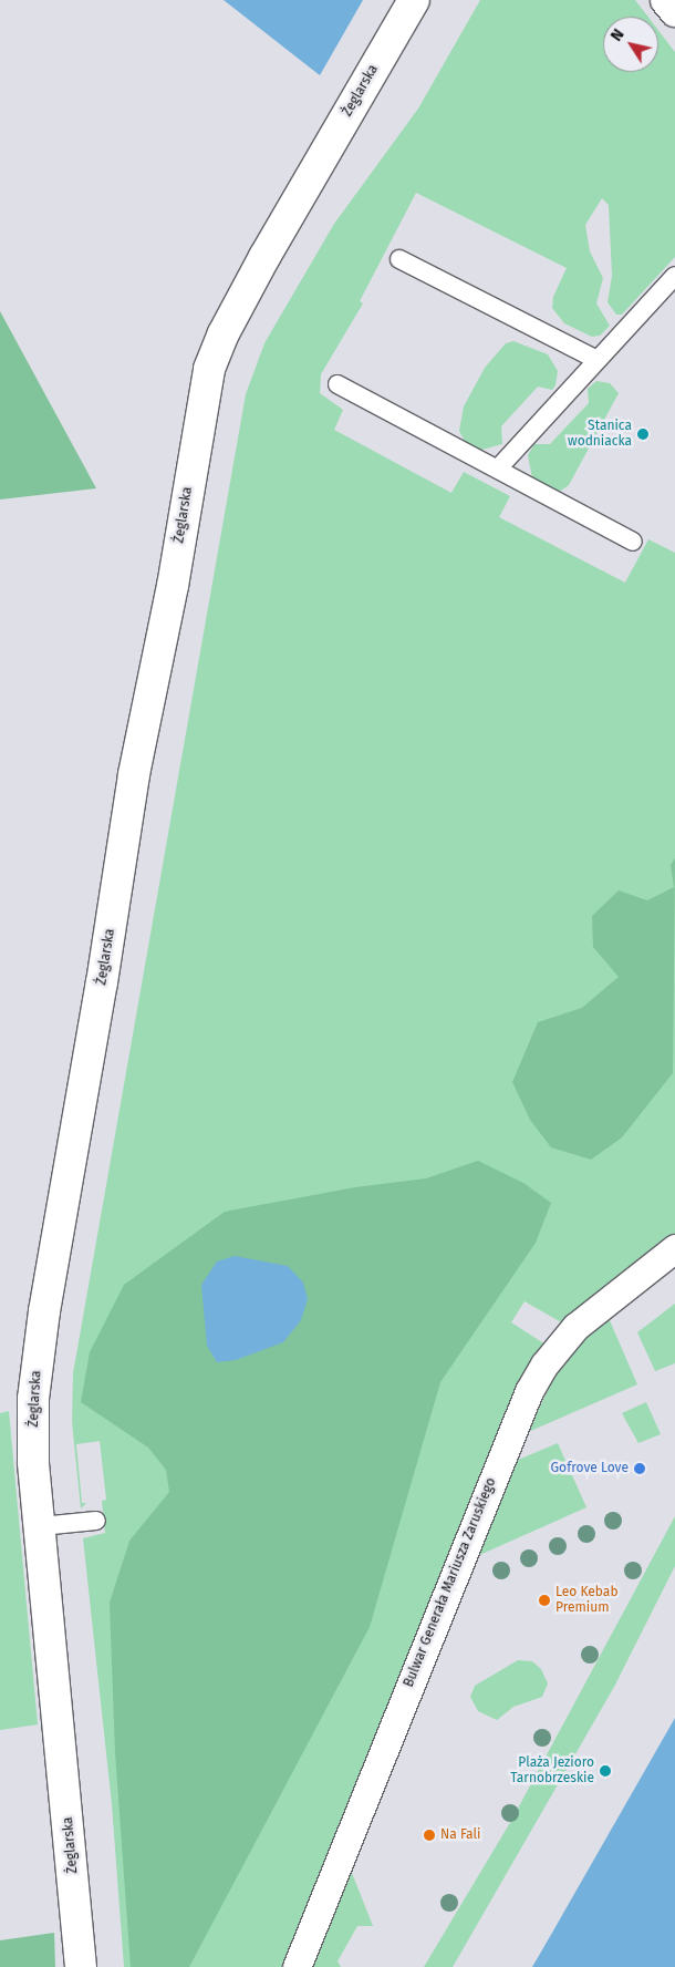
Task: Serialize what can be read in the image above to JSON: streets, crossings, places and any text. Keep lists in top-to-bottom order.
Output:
{
  "streets": {
    "street": ["Żeglarska", "Bulwar Generała Mariusza Zaruskiego"]
  },
  "places": [
    "Stanica wodniacka",
    "Gofrove Love",
    "Leo Kebab Premium",
    "Plaża Jezioro Tarnobrzeskie",
    "Na Fali"
  ],
  "north": "top left"
}
